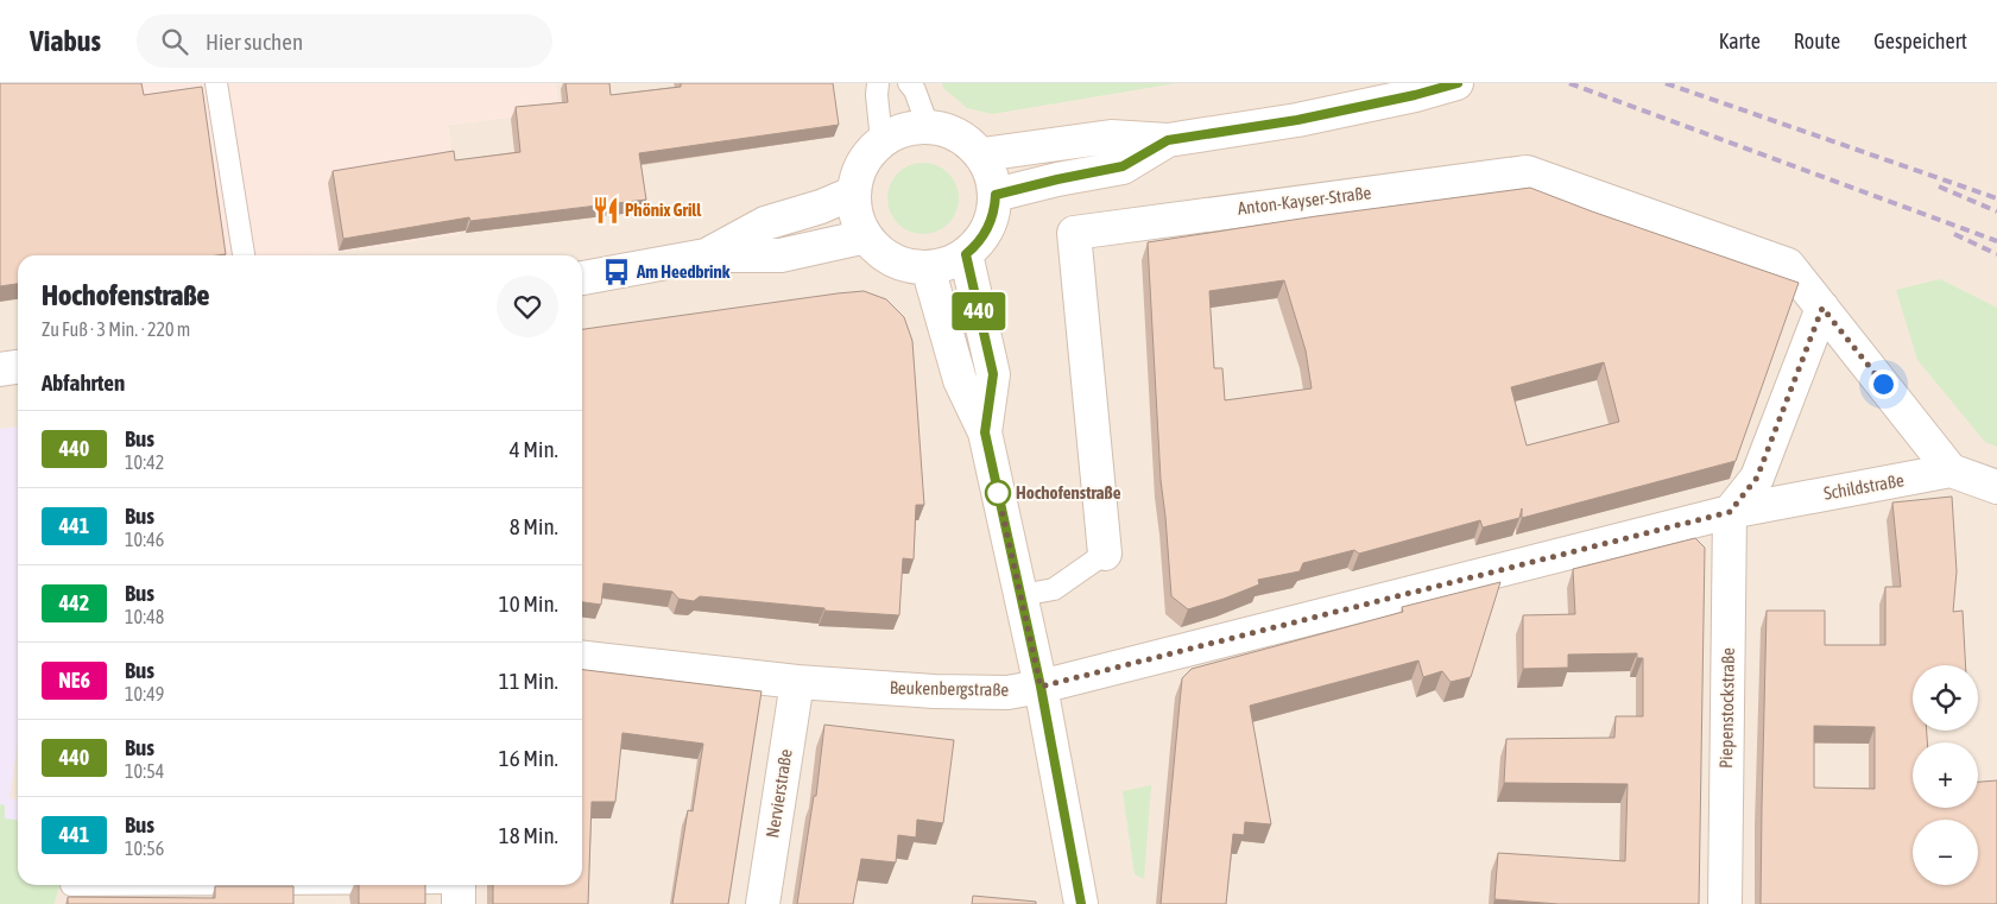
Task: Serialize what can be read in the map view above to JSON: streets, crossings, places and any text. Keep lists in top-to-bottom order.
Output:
{
  "streets": {
    "street": [
      "Anton-Kayser-Straße",
      "Schildstraße",
      "Beukenbergstraße",
      "Piepenstockstraße",
      "Nervierstraße"
    ]
  },
  "crossings": [
    ["Schildstraße", "Beukenbergstraße"],
    ["Schildstraße", "Piepenstockstraße"],
    ["Beukenbergstraße", "Piepenstockstraße"],
    ["Beukenbergstraße", "Nervierstraße"]
  ],
  "places": {
    "restaurant": ["Phönix Grill"],
    "bus stop": ["Am Heedbrink"],
    "other": ["Hochofenstraße"]
  },
  "lines": ["bus line 440"],
  "page": {
    "header": "Viabus",
    "search": "Hier suchen",
    "nav": ["Karte", "Route", "Gespeichert"],
    "on_map": "440",
    "heading": [
      ["Hochofenstraße", "Zu Fuß · 3 Min. · 220 m"],
      "Abfahrten"
    ],
    "list": [
      {
        "mark": "440",
        "name": "Bus",
        "note": "10:42",
        "value": "4 Min."
      },
      {
        "mark": "441",
        "name": "Bus",
        "note": "10:46",
        "value": "8 Min."
      },
      {
        "mark": "442",
        "name": "Bus",
        "note": "10:48",
        "value": "10 Min."
      },
      {
        "mark": "NE6",
        "name": "Bus",
        "note": "10:49",
        "value": "11 Min."
      },
      {
        "mark": "440",
        "name": "Bus",
        "note": "10:54",
        "value": "16 Min."
      },
      {
        "mark": "441",
        "name": "Bus",
        "note": "10:56",
        "value": "18 Min."
      }
    ],
    "map_buttons": ["+", "−"]
  }
}
